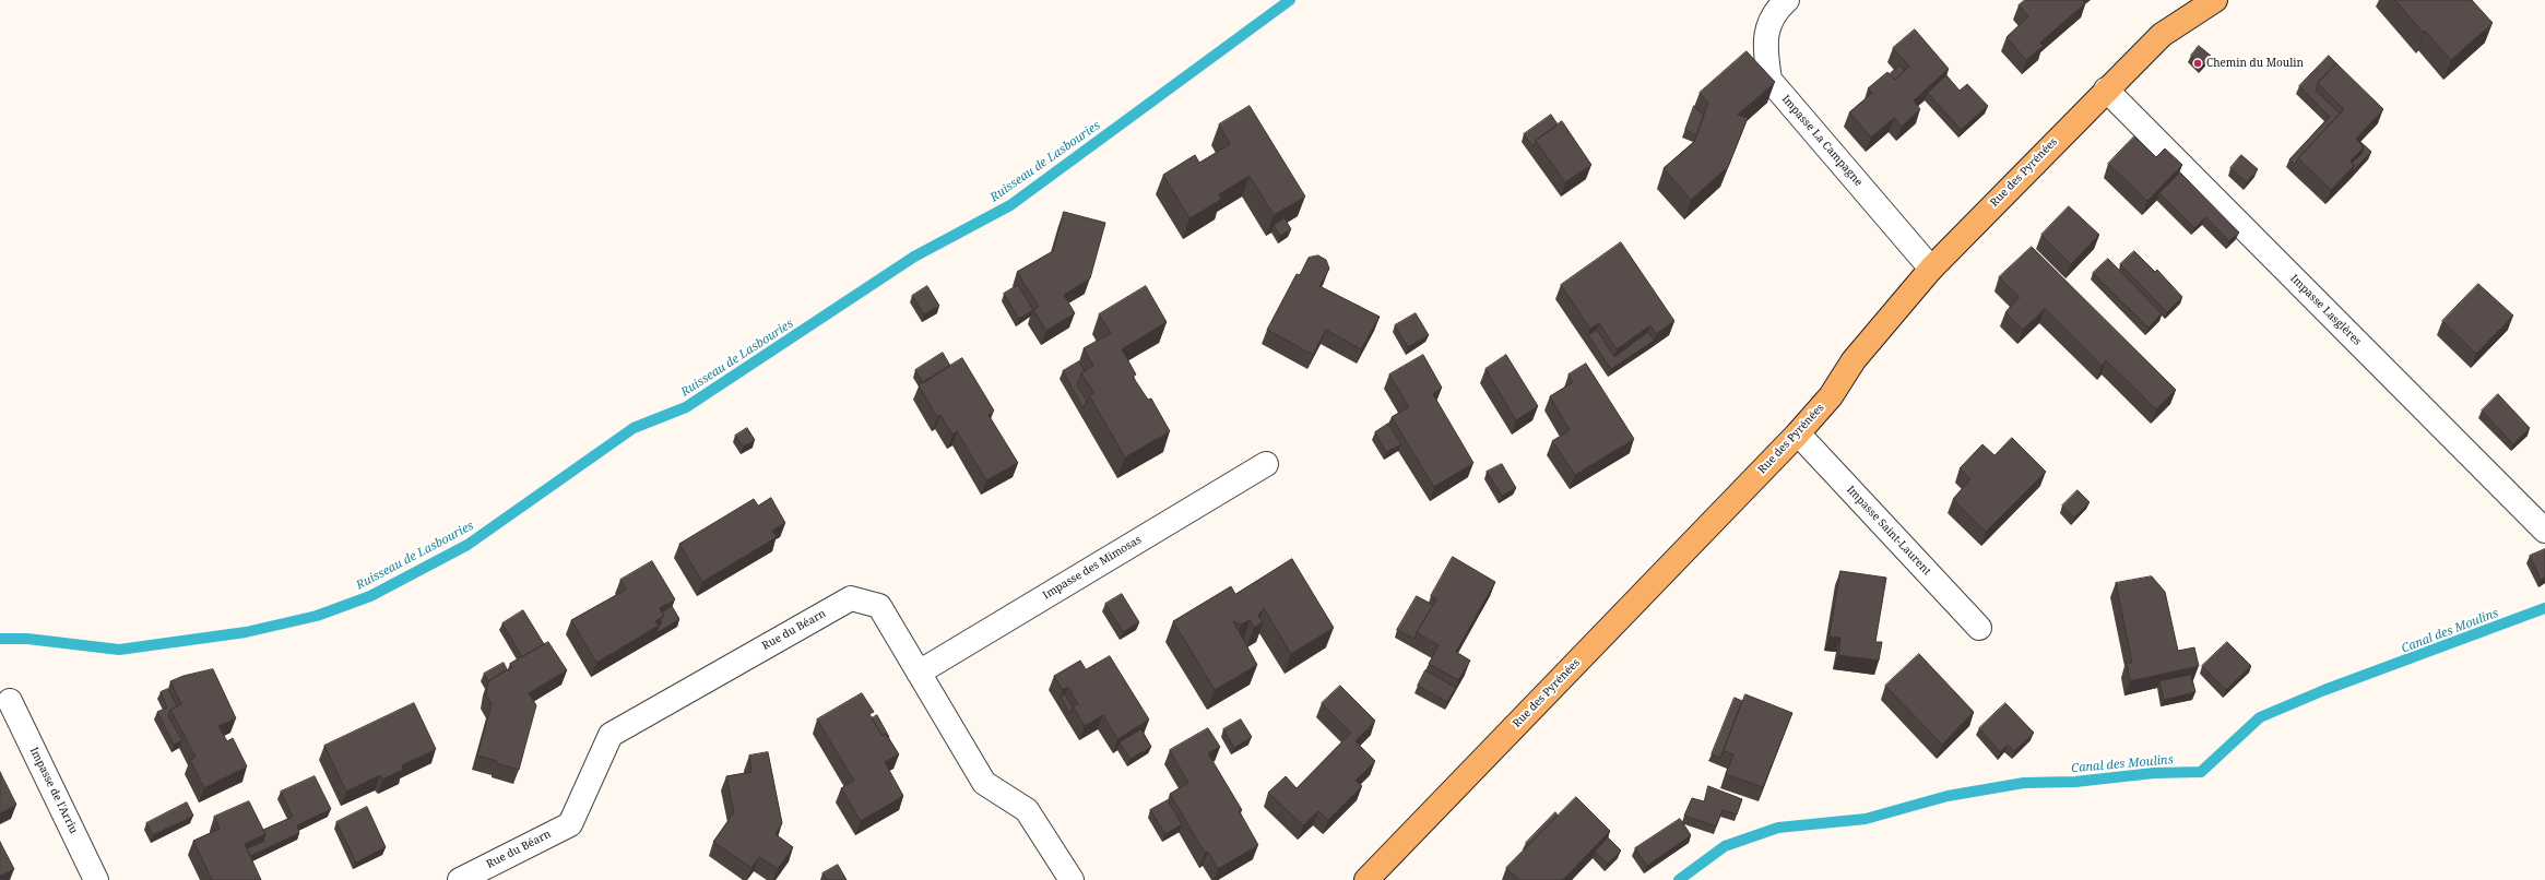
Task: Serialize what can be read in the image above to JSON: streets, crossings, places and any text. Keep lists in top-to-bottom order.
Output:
{
  "streets": {
    "main road": ["Rue des Pyrénées"],
    "street": [
      "Impasse La Campagne",
      "Impasse Lasglères",
      "Impasse Saint-Laurent",
      "Impasse des Mimosas",
      "Rue du Béarn",
      "Impasse de l'Arriu"
    ]
  },
  "crossings": [
    ["Impasse La Campagne", "Rue des Pyrénées"],
    ["Rue des Pyrénées", "Impasse Lasglères"],
    ["Rue des Pyrénées", "Impasse Saint-Laurent"],
    ["Impasse des Mimosas", "Rue du Béarn"]
  ],
  "water": ["Ruisseau de Lasbouries", "Canal des Moulins"],
  "places": ["Chemin du Moulin"]
}
